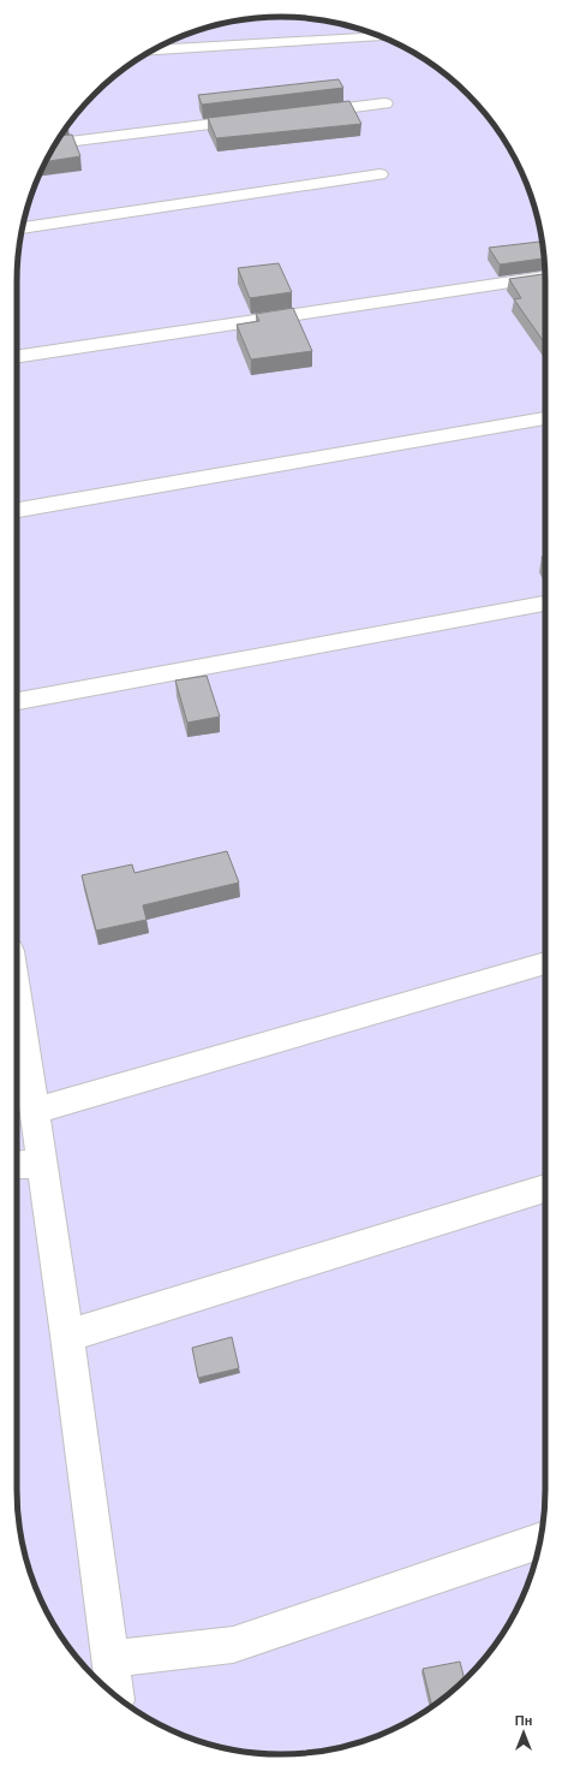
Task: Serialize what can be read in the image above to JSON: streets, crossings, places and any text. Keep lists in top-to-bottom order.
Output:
{
  "north": "top"
}
